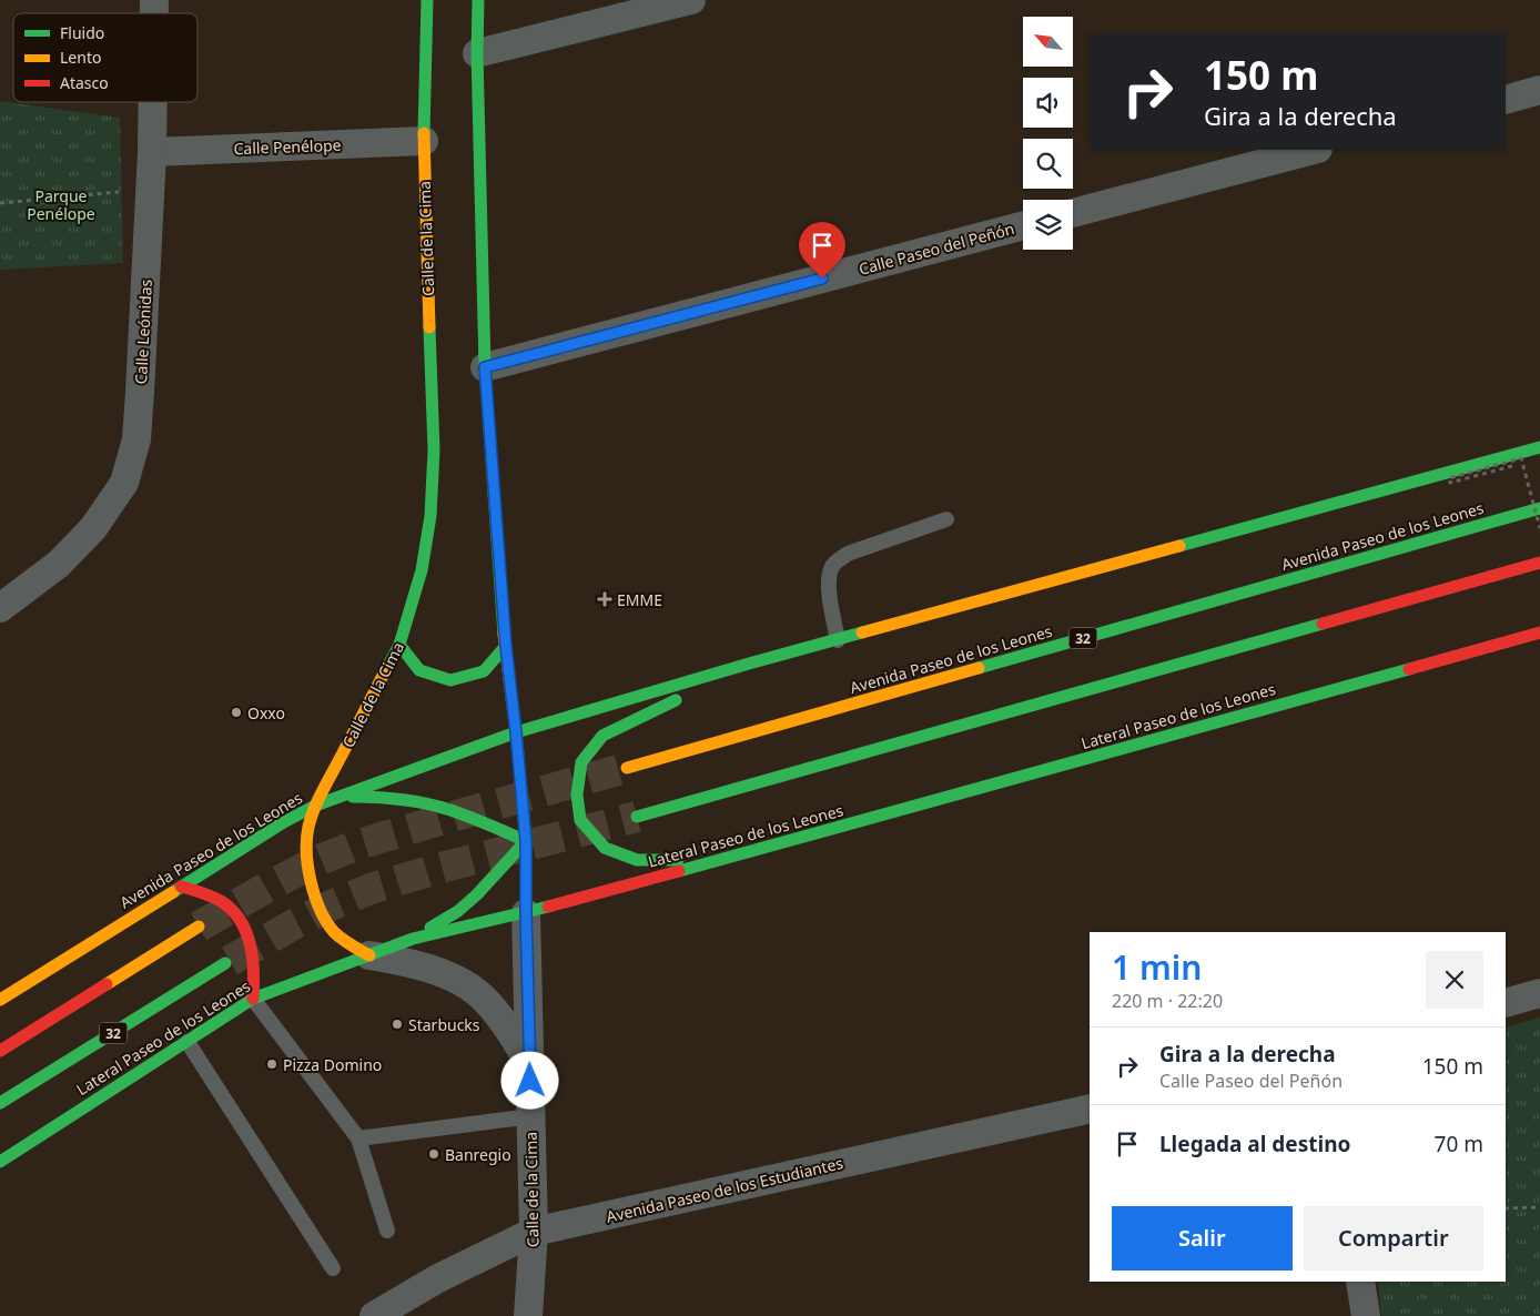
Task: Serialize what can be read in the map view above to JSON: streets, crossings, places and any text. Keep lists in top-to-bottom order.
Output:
{
  "streets": {
    "street": [
      "Calle Penélope",
      "Calle de la Cima",
      "Calle Paseo del Peñón",
      "Calle Leónidas",
      "Avenida Paseo de los Leones",
      "32",
      "Lateral Paseo de los Leones",
      "Avenida Paseo de los Estudiantes"
    ]
  },
  "crossings": [
    ["Calle Penélope", "Calle de la Cima"],
    ["Calle Penélope", "Calle Leónidas"],
    ["Calle de la Cima", "Calle Paseo del Peñón"],
    ["Calle de la Cima", "Avenida Paseo de los Leones"],
    ["Calle de la Cima", "Lateral Paseo de los Leones"],
    ["Calle de la Cima", "Avenida Paseo de los Estudiantes"]
  ],
  "parks": ["Parque Penélope"],
  "places": {
    "health": ["EMME"],
    "other": [
      "Oxxo",
      "Starbucks",
      "Pizza Domino",
      "Banregio"
    ]
  },
  "legend": ["Fluido", "Lento", "Atasco"],
  "north": "top left",
  "page": {
    "turn": ["150 m", "Gira a la derecha"],
    "heading": ["1 min", "220 m · 22:20"],
    "list": [
      {
        "name": "Gira a la derecha",
        "note": "Calle Paseo del Peñón",
        "value": "150 m"
      },
      {
        "name": "Llegada al destino",
        "value": "70 m"
      }
    ],
    "buttons": ["Salir", "Compartir"]
  }
}
